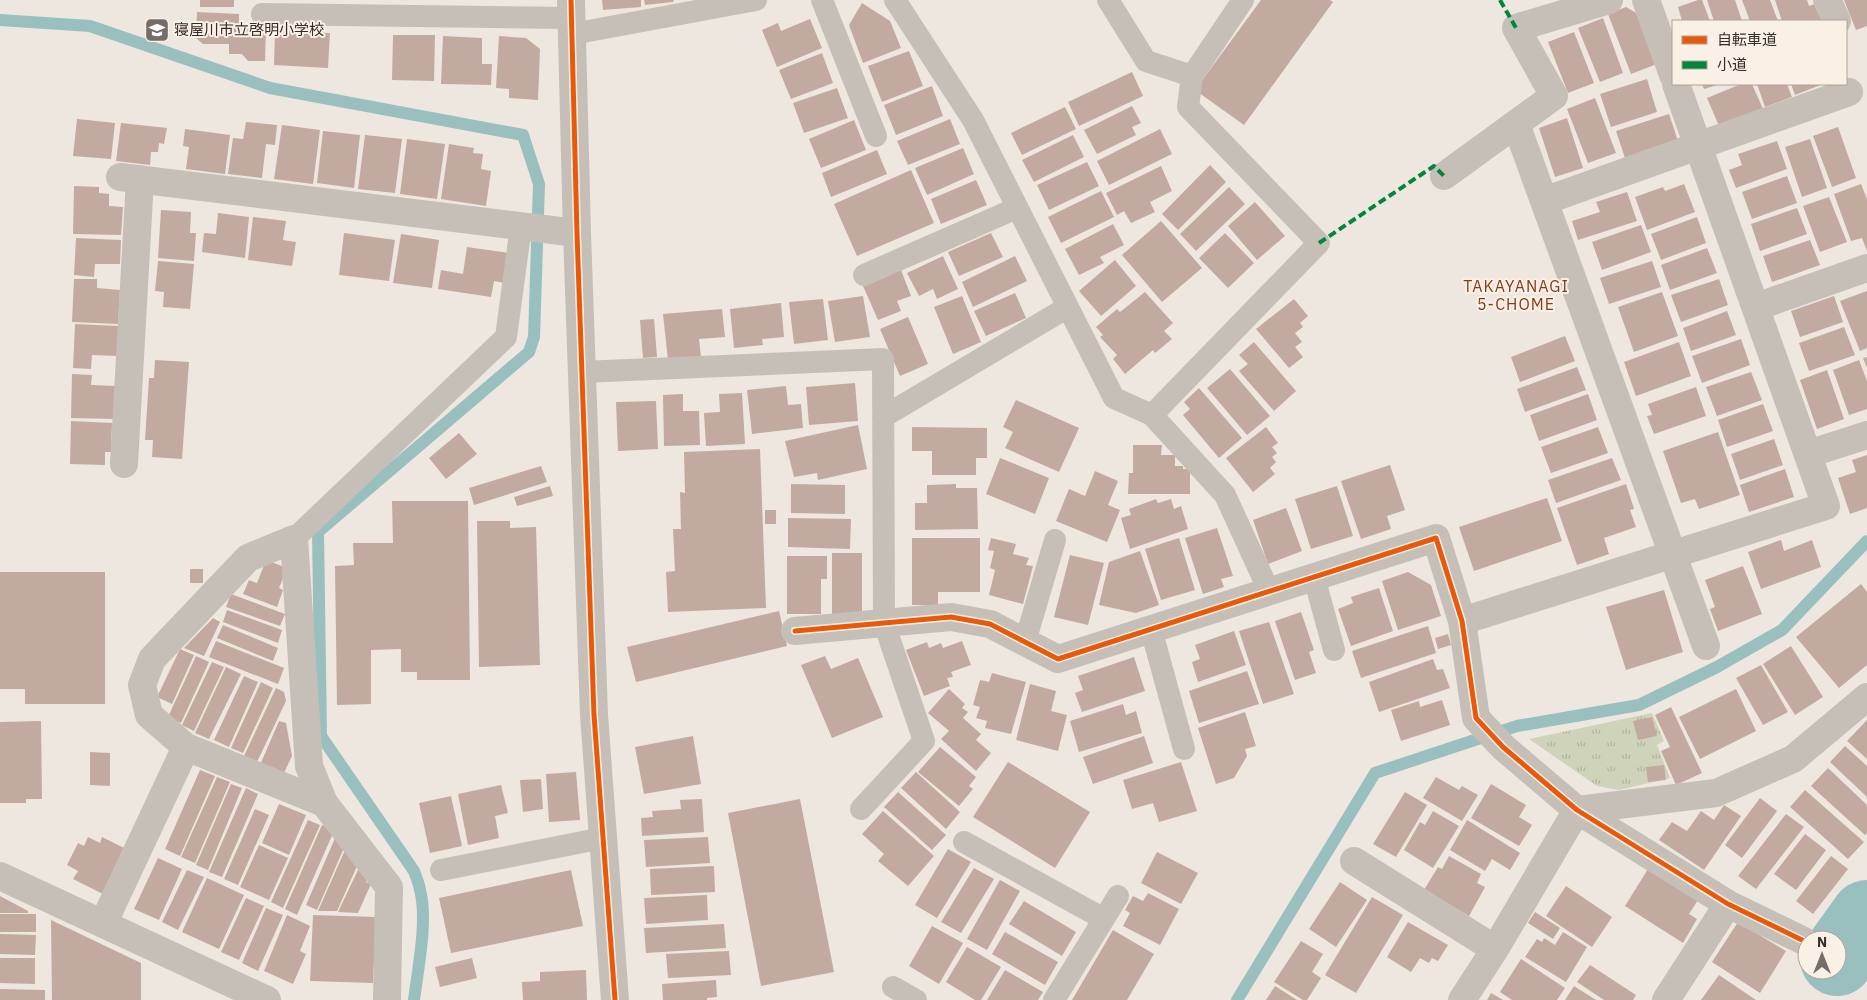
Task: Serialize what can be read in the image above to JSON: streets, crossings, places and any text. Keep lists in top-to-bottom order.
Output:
{
  "districts": ["TAKAYANAGI 5-CHOME"],
  "places": {
    "school or university": ["寝屋川市立啓明小学校"]
  },
  "legend": ["自転車道", "小道"],
  "north": "top"
}
